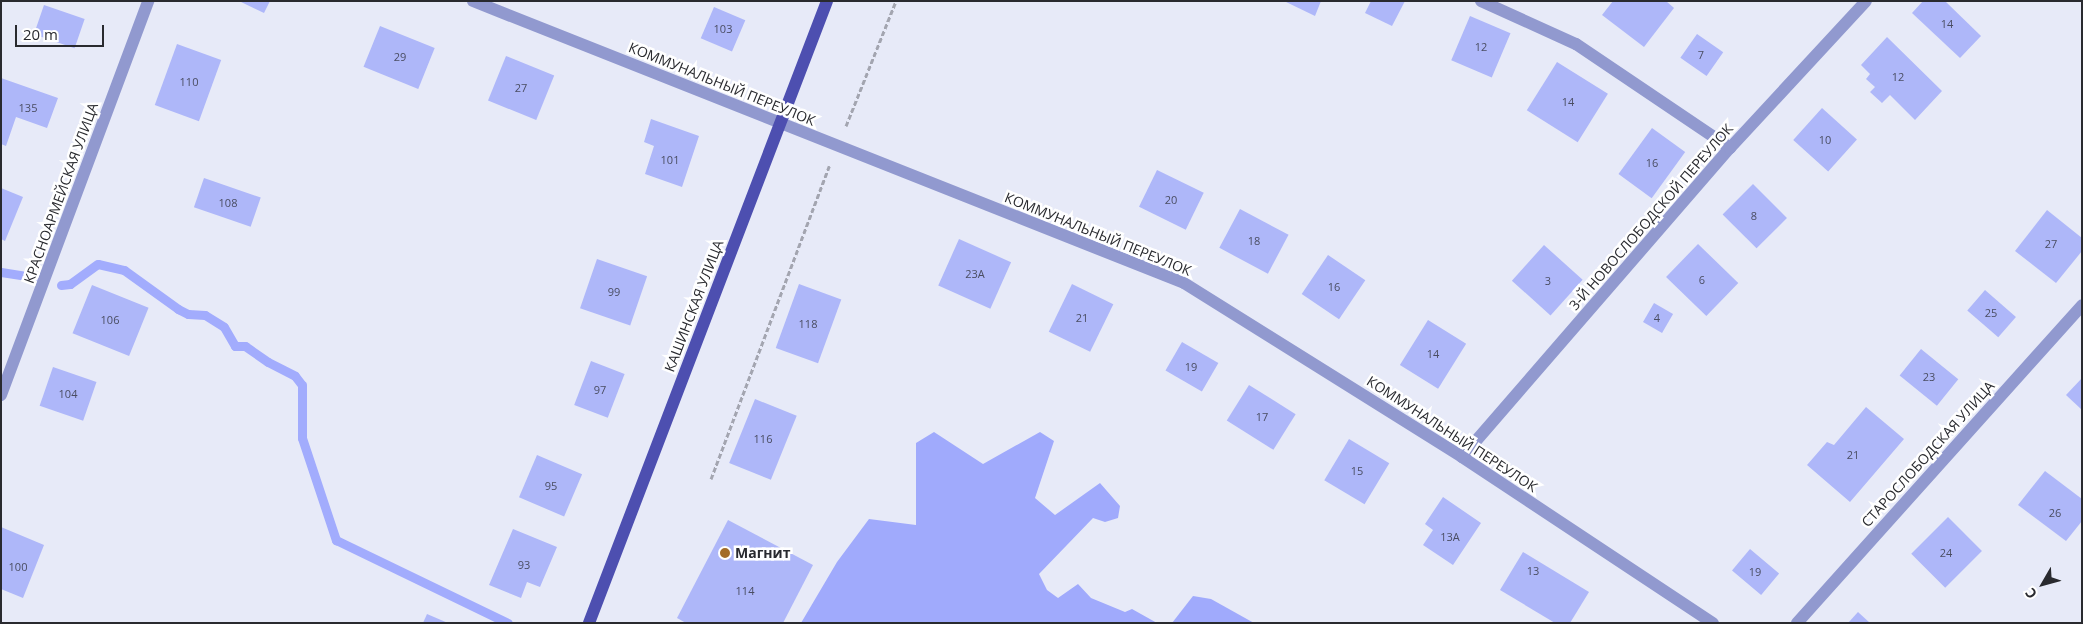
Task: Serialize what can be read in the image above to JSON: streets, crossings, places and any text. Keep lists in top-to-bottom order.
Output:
{
  "streets": {
    "main road": ["КАШИНСКАЯ УЛИЦА"],
    "street": [
      "КОММУНАЛЬНЫЙ ПЕРЕУЛОК",
      "КРАСНОАРМЕЙСКАЯ УЛИЦА",
      "3-Й НОВОСЛОБОДСКОЙ ПЕРЕУЛОК",
      "СТАРОСЛОБОДСКАЯ УЛИЦА"
    ]
  },
  "crossings": [
    ["КОММУНАЛЬНЫЙ ПЕРЕУЛОК", "3-Й НОВОСЛОБОДСКОЙ ПЕРЕУЛОК"],
    ["КОММУНАЛЬНЫЙ ПЕРЕУЛОК", "КАШИНСКАЯ УЛИЦА"]
  ],
  "places": ["Магнит"],
  "house_numbers": [
    "14",
    "103",
    "12",
    "7",
    "29",
    "12",
    "110",
    "27",
    "14",
    "135",
    "10",
    "101",
    "16",
    "20",
    "108",
    "8",
    "18",
    "27",
    "23А",
    "6",
    "3",
    "16",
    "99",
    "25",
    "21",
    "4",
    "106",
    "118",
    "14",
    "19",
    "23",
    "97",
    "104",
    "17",
    "116",
    "21",
    "15",
    "95",
    "26",
    "13А",
    "24",
    "93",
    "100",
    "13",
    "19",
    "114"
  ],
  "scale_bar": "20 m",
  "north": "bottom left"
}
